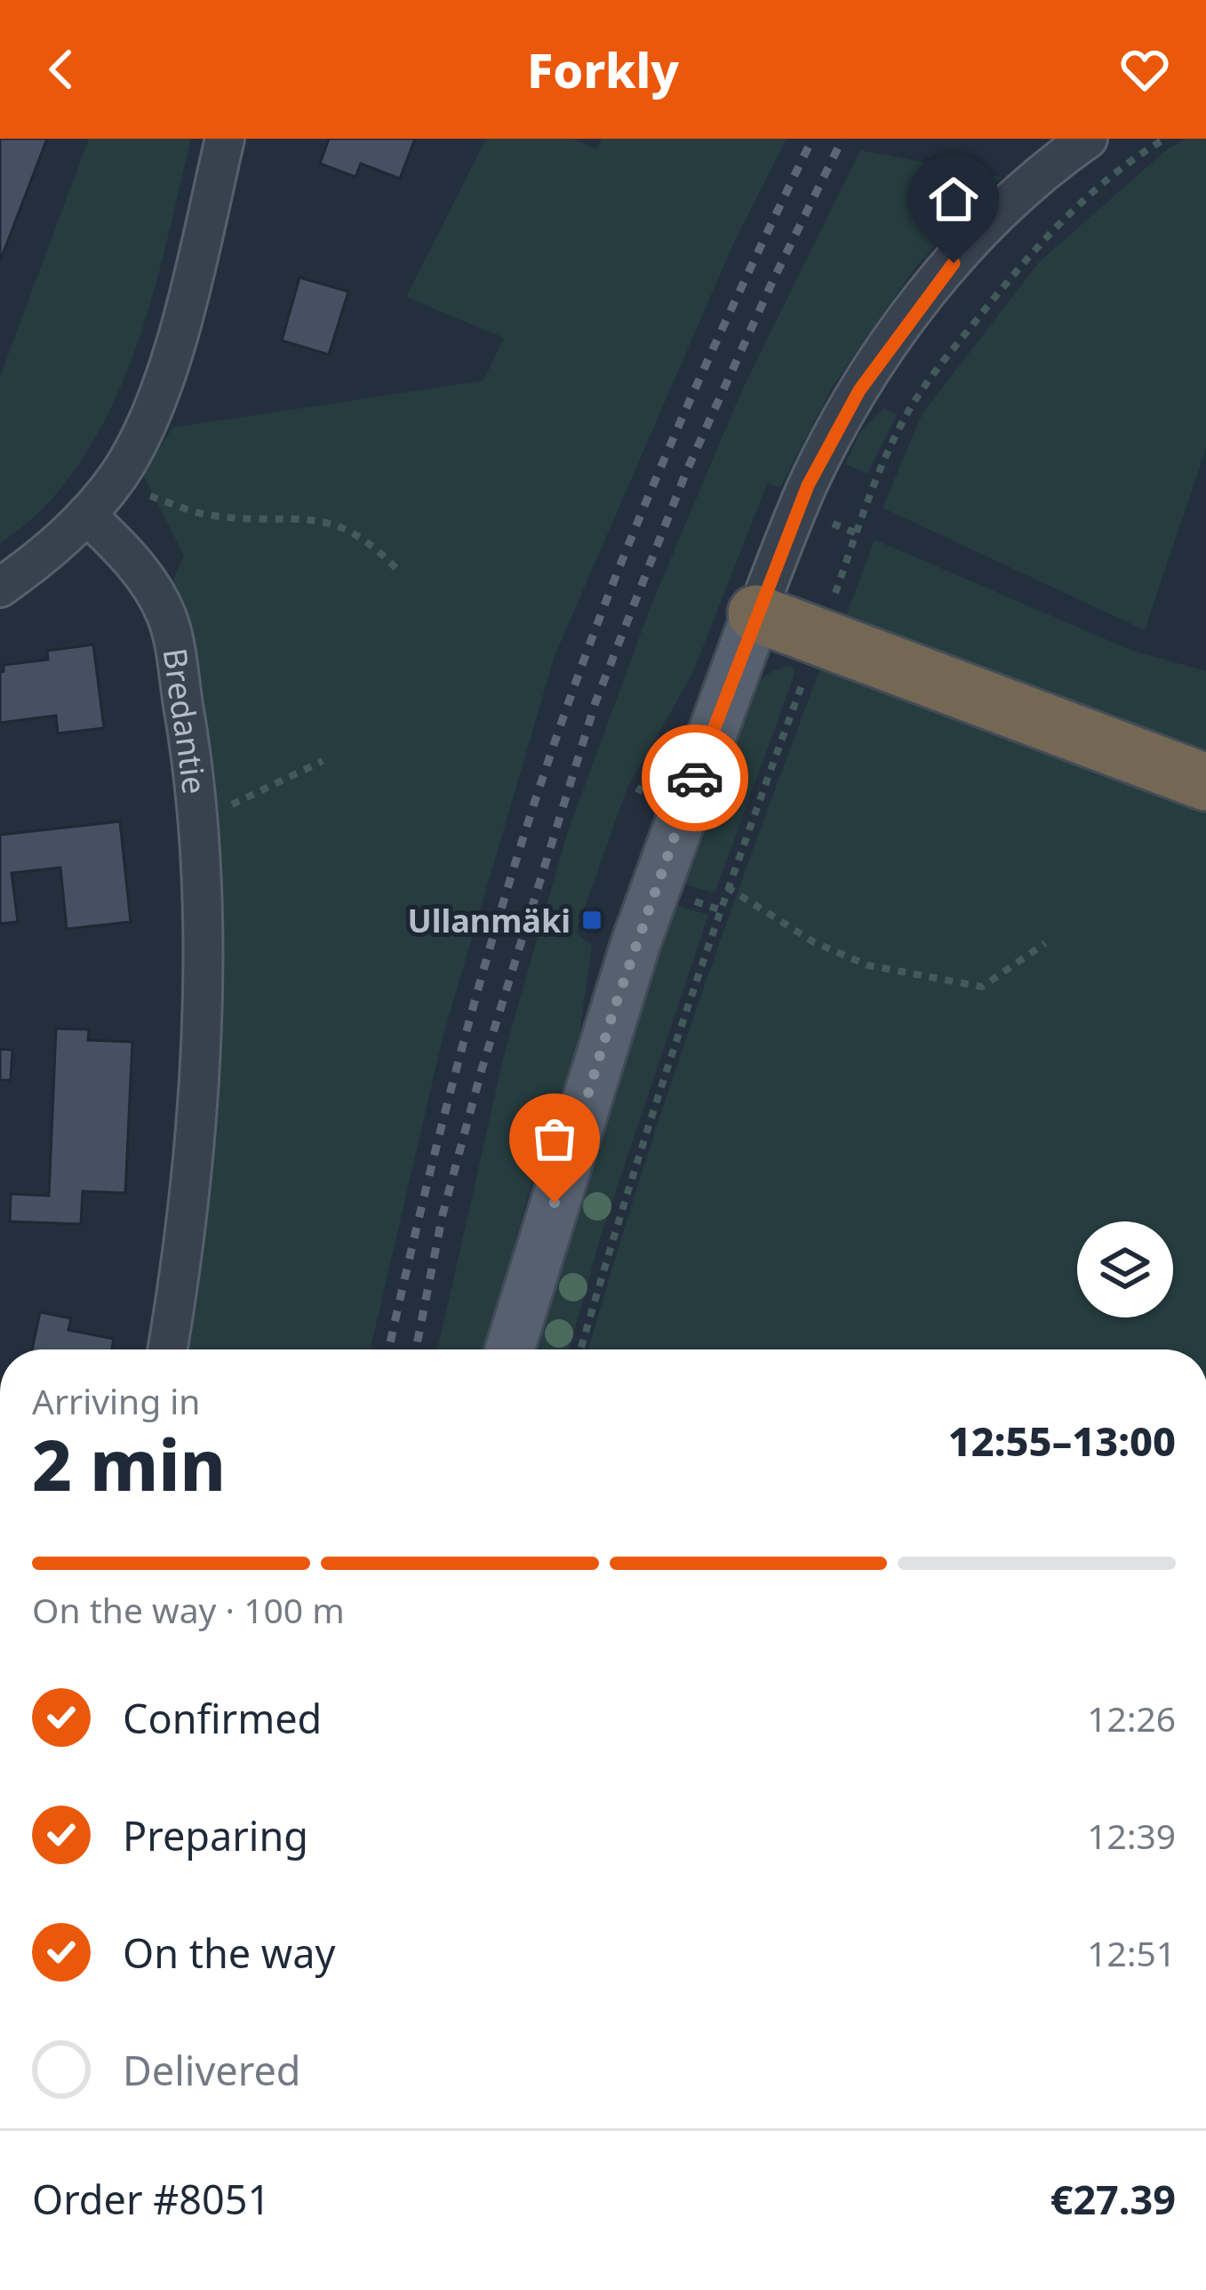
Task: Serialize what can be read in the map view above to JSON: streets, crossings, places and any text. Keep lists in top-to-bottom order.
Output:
{
  "streets": {
    "street": ["Bredantie"]
  },
  "places": {
    "transit": ["Ullanmäki"]
  },
  "page": {
    "header": "Forkly",
    "heading": ["2 min", "Arriving in", "12:55–13:00"],
    "panel": ["Order #8051", "€27.39"],
    "bar": "On the way · 100 m",
    "list": [
      ["Confirmed", "12:26"],
      ["Preparing", "12:39"],
      ["On the way", "12:51"],
      "Delivered"
    ]
  }
}
